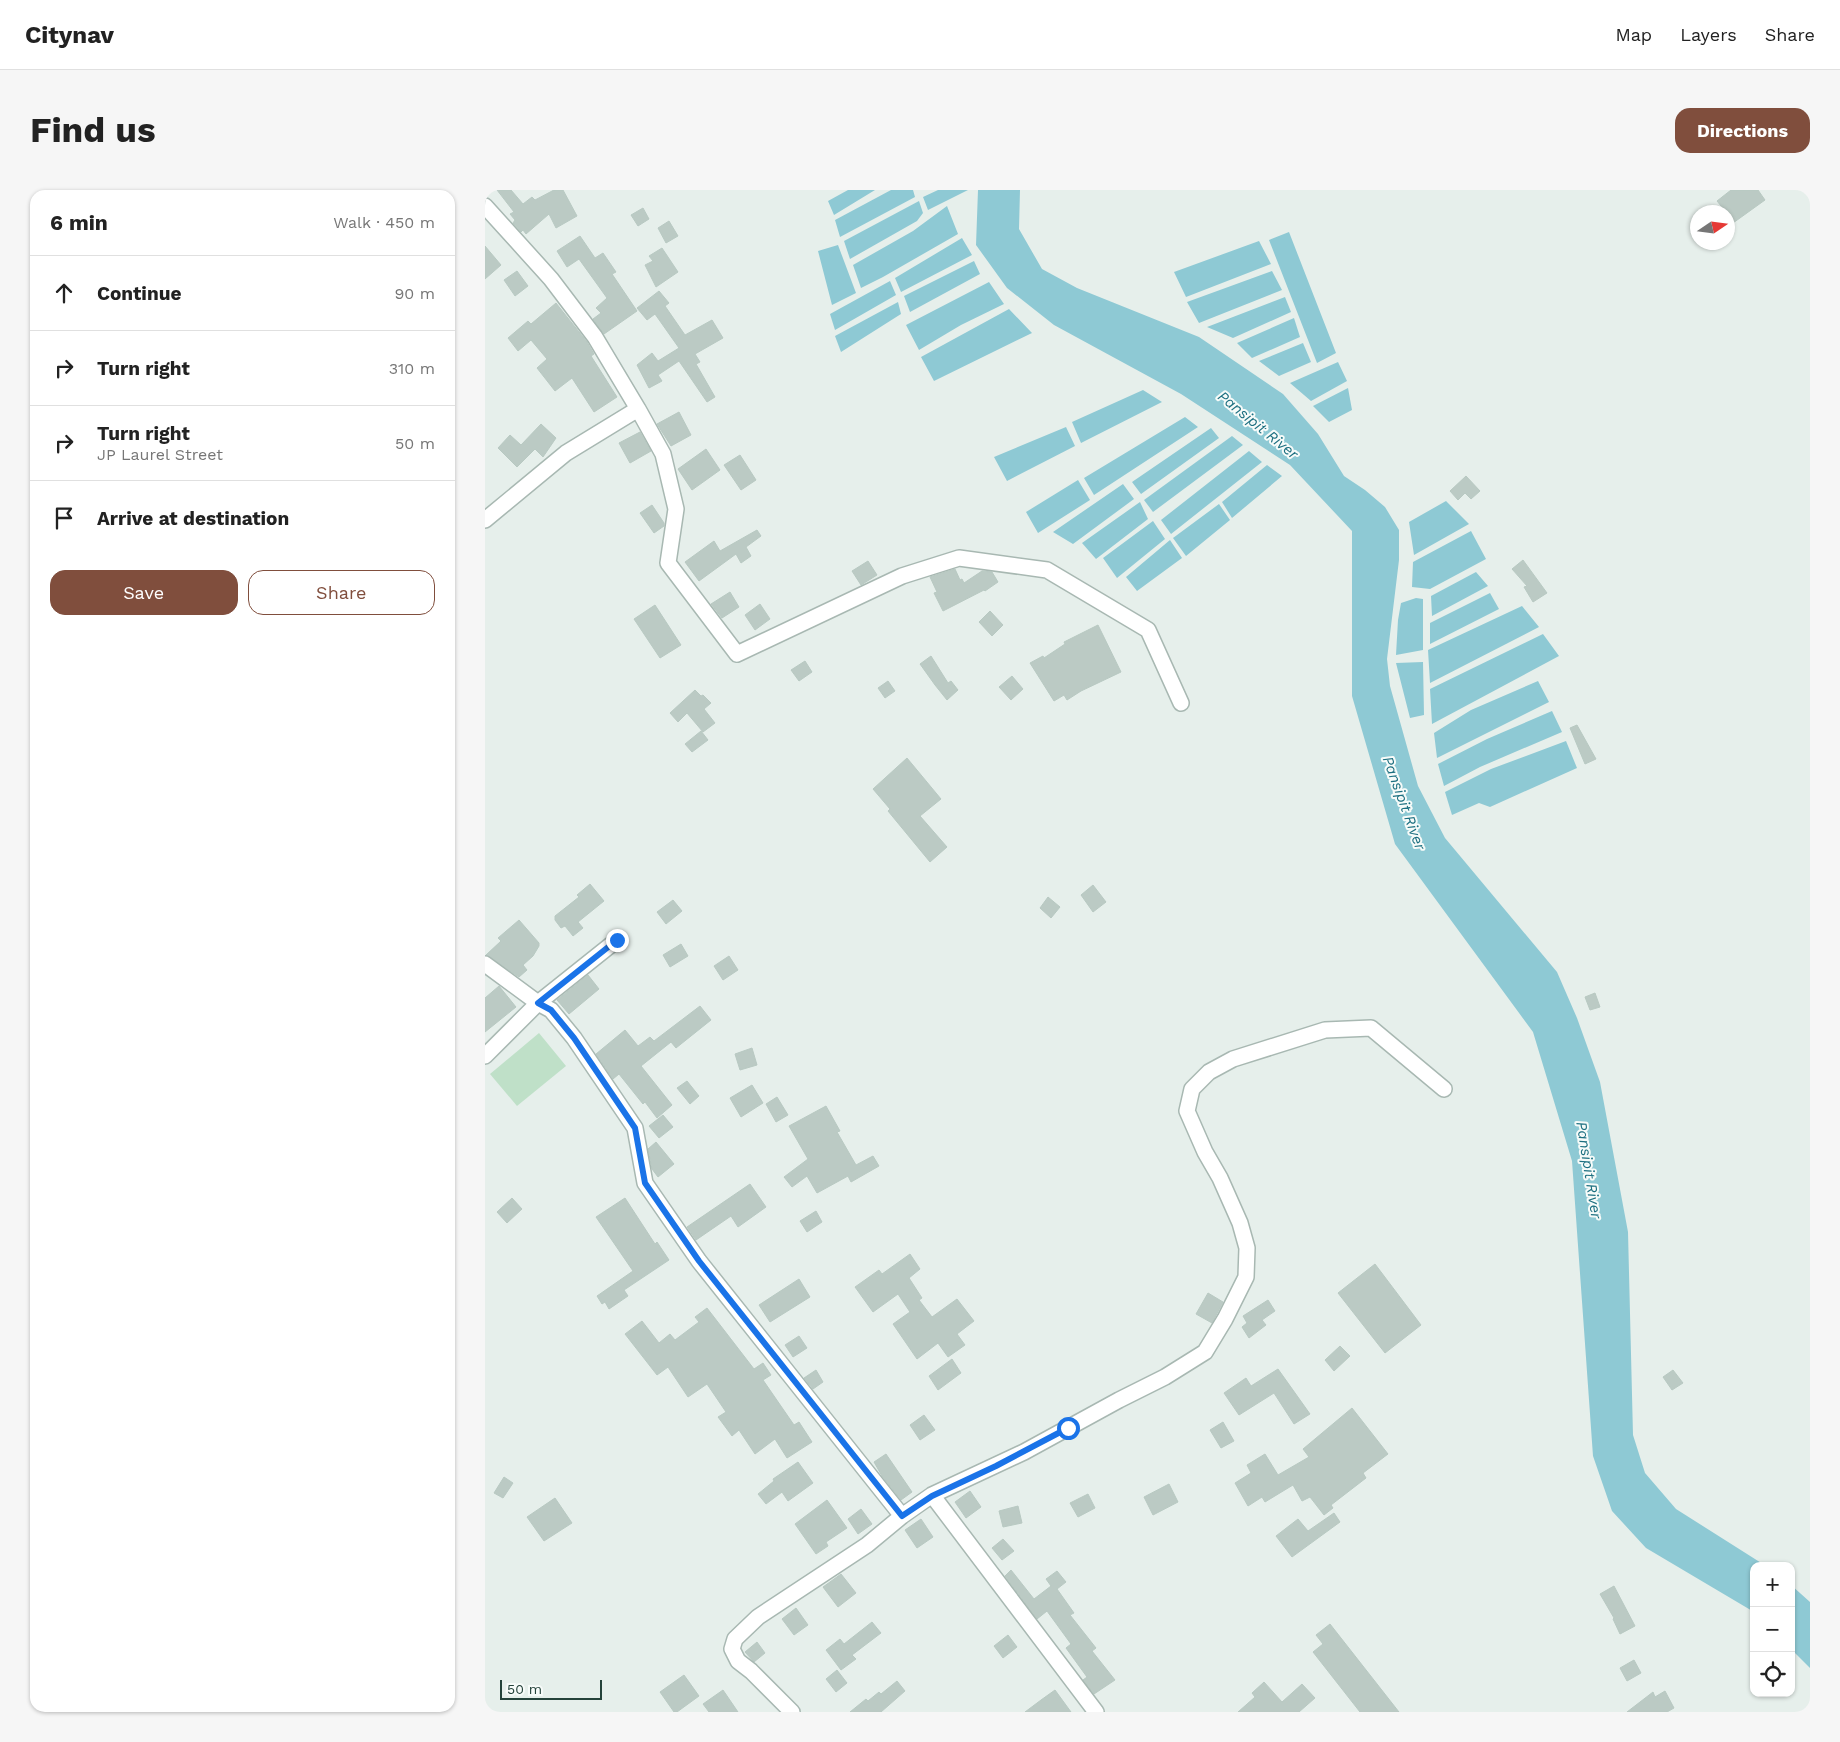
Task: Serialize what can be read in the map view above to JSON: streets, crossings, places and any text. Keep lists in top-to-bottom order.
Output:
{
  "water": ["Pansipit River"],
  "scale_bar": "50 m",
  "north": "right",
  "page": {
    "header": "Citynav",
    "nav": ["Map", "Layers", "Share"],
    "buttons": [
      "Directions",
      ["Save", "Share"]
    ],
    "title": "Find us",
    "heading": ["6 min", "Walk · 450 m"],
    "list": [
      ["Continue", "90 m"],
      ["Turn right", "310 m"],
      ["Turn right", "JP Laurel Street", "50 m"],
      "Arrive at destination"
    ],
    "map_buttons": ["+", "−"],
    "scale": "50 m"
  }
}
